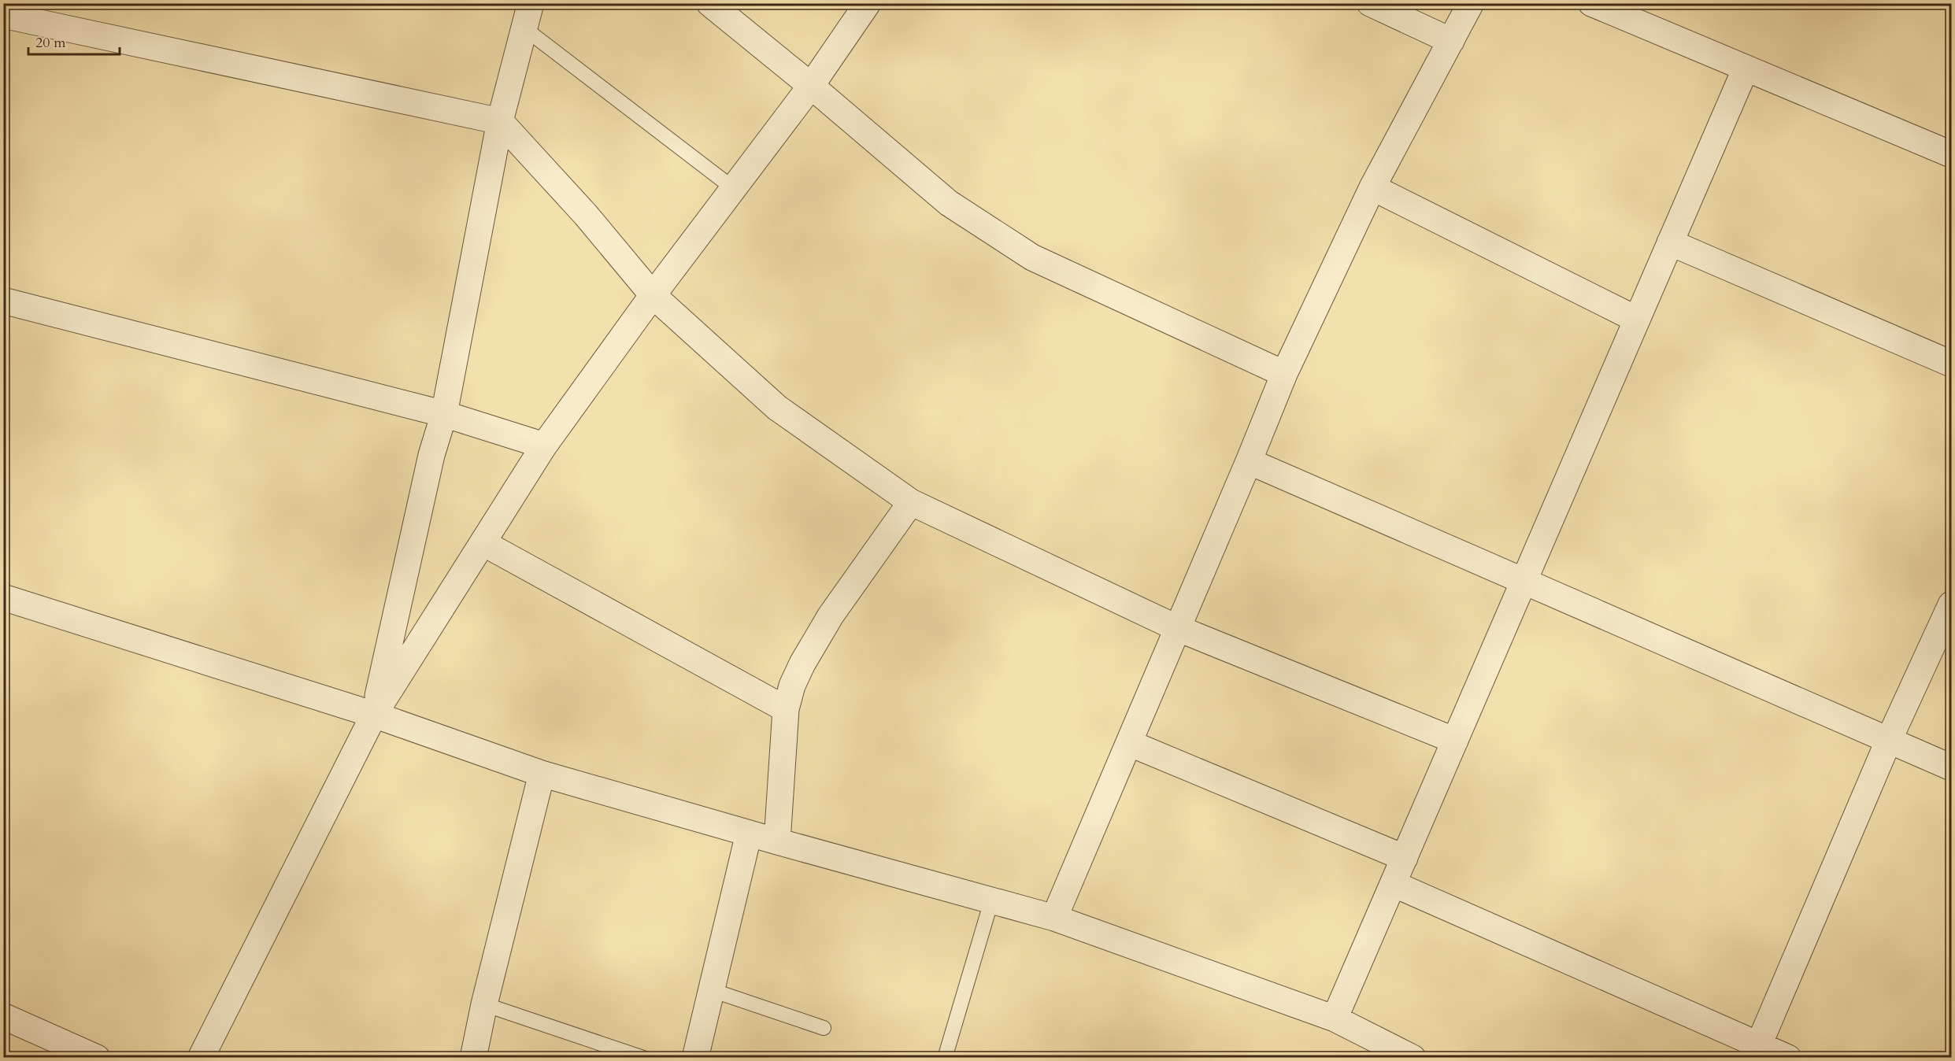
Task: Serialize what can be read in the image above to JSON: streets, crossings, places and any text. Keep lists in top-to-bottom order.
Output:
{
  "scale_bar": "20 m"
}
